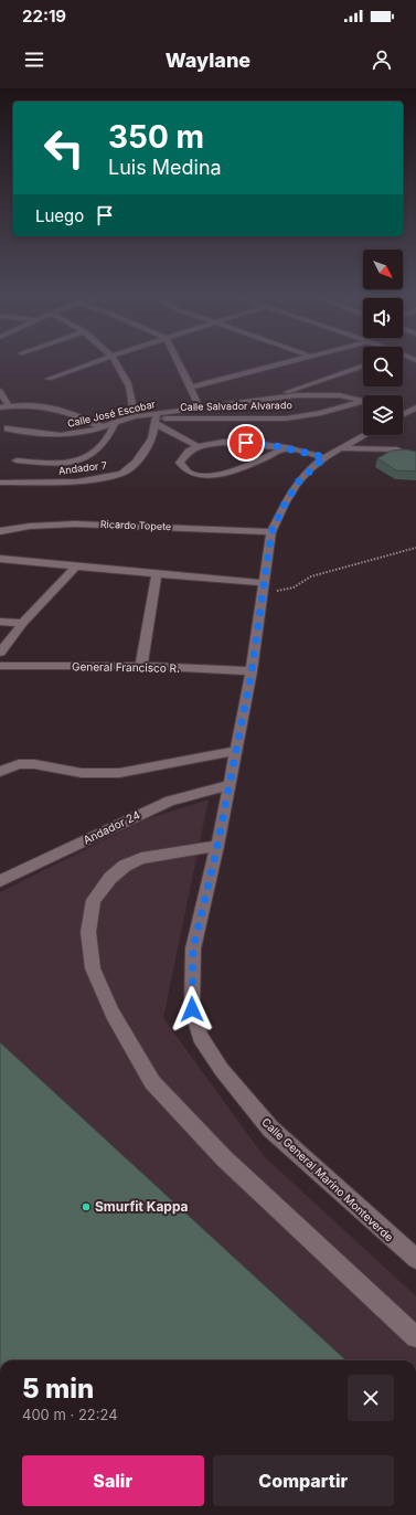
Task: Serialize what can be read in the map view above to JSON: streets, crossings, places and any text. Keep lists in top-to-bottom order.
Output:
{
  "streets": {
    "street": [
      "Calle Salvador Alvarado",
      "Calle José Escobar",
      "Andador 7",
      "Ricardo Topete",
      "General Francisco R.",
      "Andador 24",
      "Calle General Marino Monteverde"
    ]
  },
  "crossings": [
    ["Calle Salvador Alvarado", "Calle José Escobar"],
    ["Calle Salvador Alvarado", "Andador 7"],
    ["Calle José Escobar", "Andador 7"],
    ["Ricardo Topete", "Calle General Marino Monteverde"],
    ["General Francisco R.", "Calle General Marino Monteverde"],
    ["Andador 24", "Calle General Marino Monteverde"]
  ],
  "places": ["Smurfit Kappa"],
  "north": "bottom right",
  "page": {
    "status": "22:19",
    "header": "Waylane",
    "turn": ["350 m", "Luis Medina"],
    "then": "Luego",
    "heading": ["5 min", "400 m · 22:24"],
    "buttons": ["Salir", "Compartir"]
  }
}
